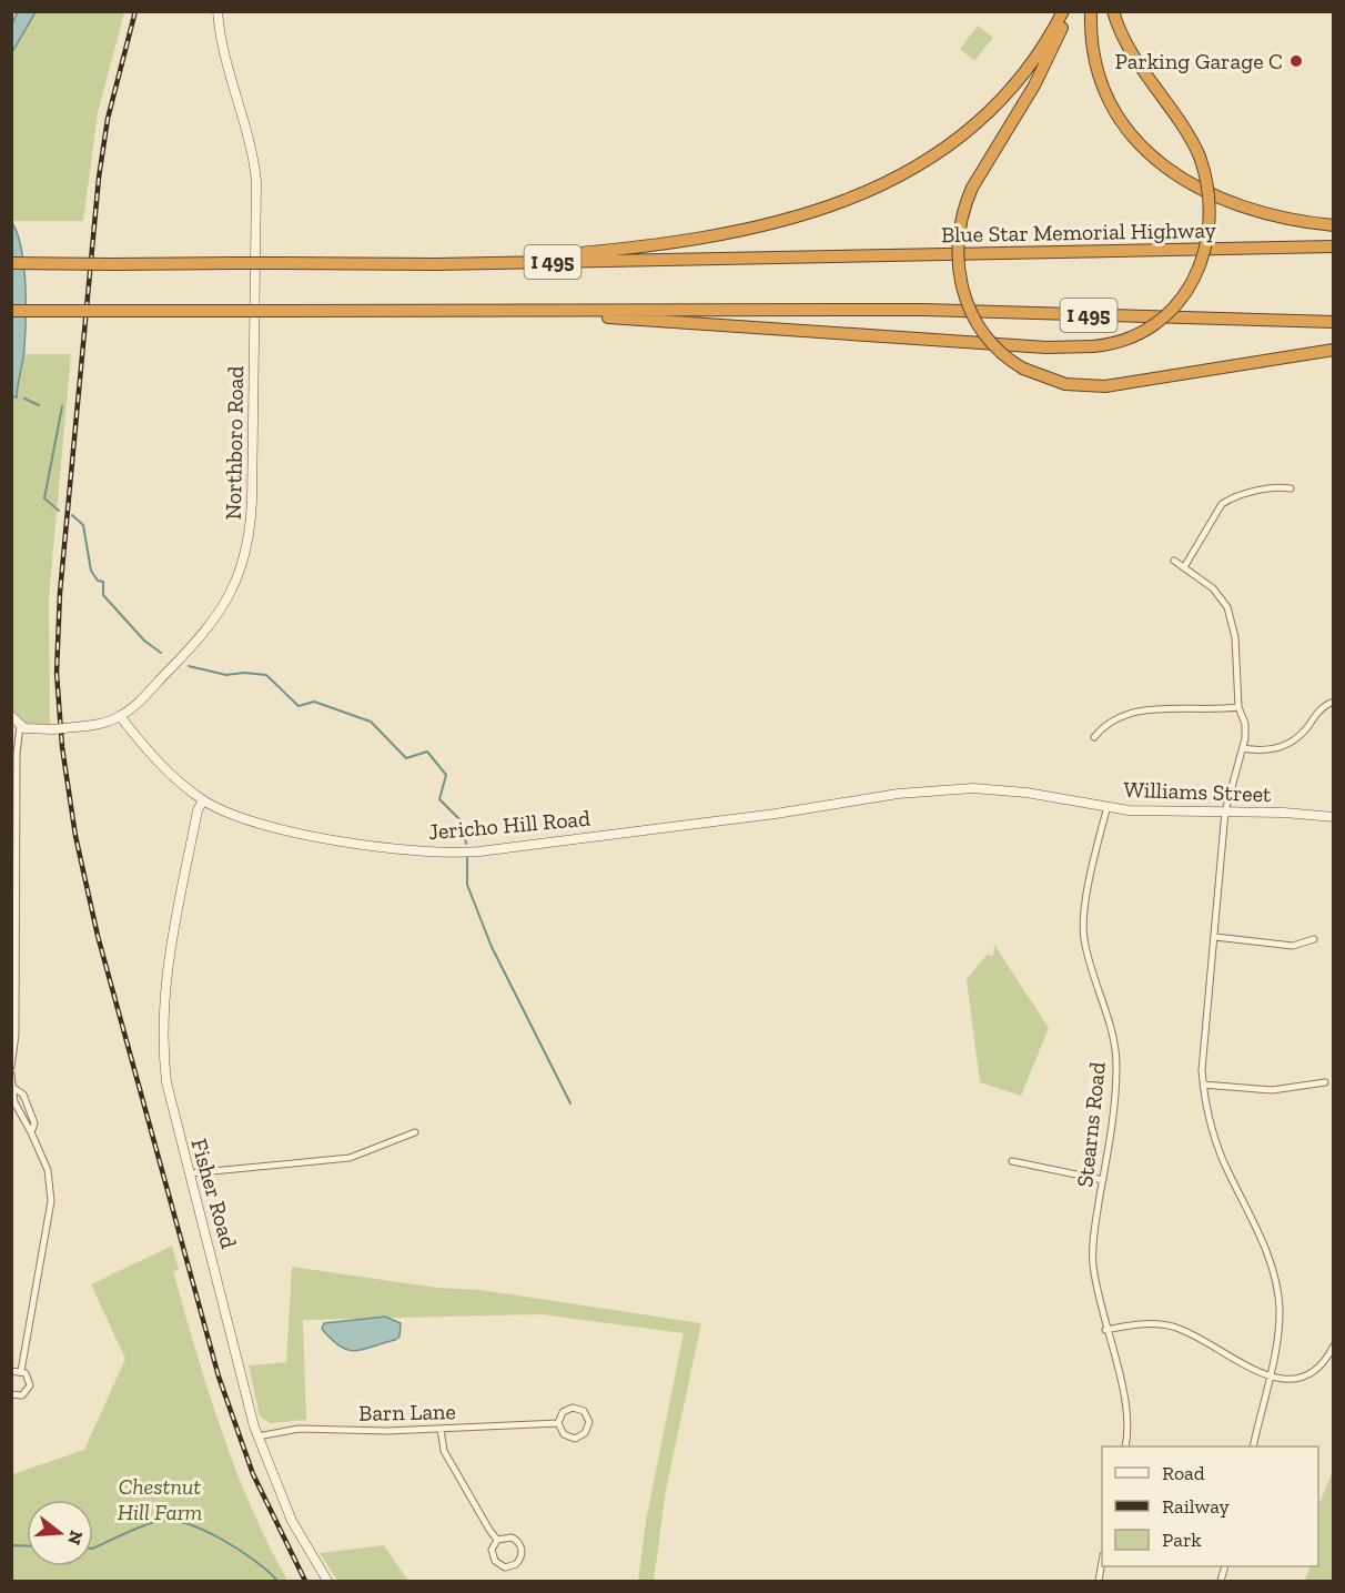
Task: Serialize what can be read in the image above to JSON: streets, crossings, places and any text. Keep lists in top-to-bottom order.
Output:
{
  "streets": {
    "highway": ["Blue Star Memorial Highway", "I 495"],
    "street": [
      "Northboro Road",
      "Williams Street",
      "Jericho Hill Road",
      "Stearns Road",
      "Fisher Road",
      "Barn Lane"
    ]
  },
  "crossings": [
    ["Blue Star Memorial Highway", "I 495"],
    ["Northboro Road", "Jericho Hill Road"],
    ["Williams Street", "Jericho Hill Road"],
    ["Williams Street", "Stearns Road"],
    ["Jericho Hill Road", "Fisher Road"],
    ["Fisher Road", "Barn Lane"]
  ],
  "parks": ["Chestnut Hill Farm"],
  "places": ["Parking Garage C"],
  "legend": ["Road", "Railway", "Park"],
  "north": "right"
}
